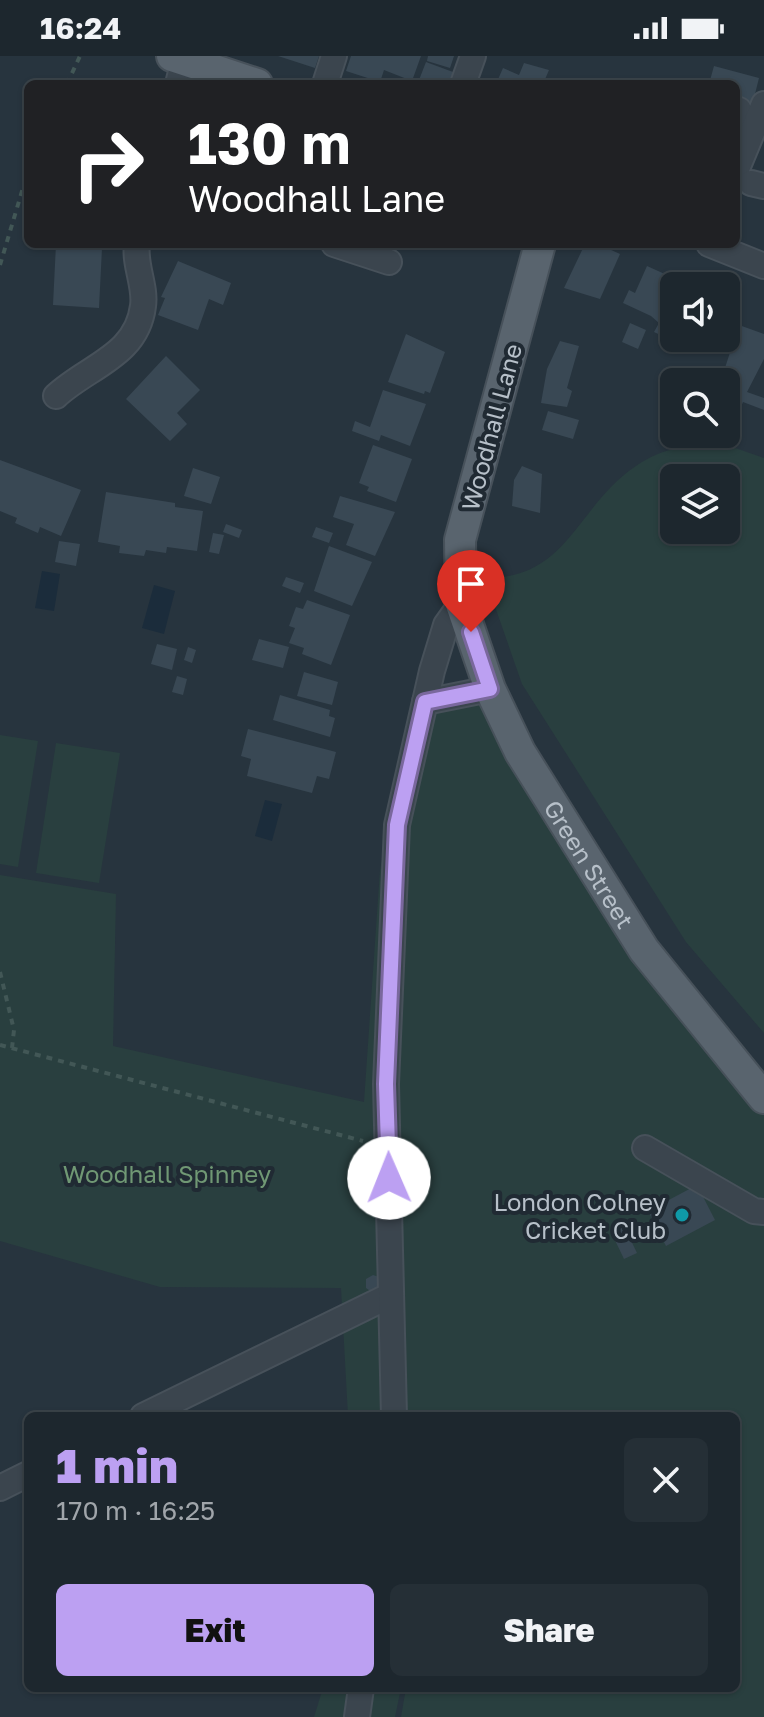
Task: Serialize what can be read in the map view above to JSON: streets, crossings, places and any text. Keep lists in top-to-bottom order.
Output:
{
  "streets": {
    "main road": ["Woodhall Lane", "Green Street"]
  },
  "crossings": [
    ["Woodhall Lane", "Green Street"]
  ],
  "parks": ["Woodhall Spinney"],
  "places": ["London Colney Cricket Club"],
  "page": {
    "status": "16:24",
    "turn": ["130 m", "Woodhall Lane"],
    "heading": ["1 min", "170 m · 16:25"],
    "buttons": ["Exit", "Share"]
  }
}
